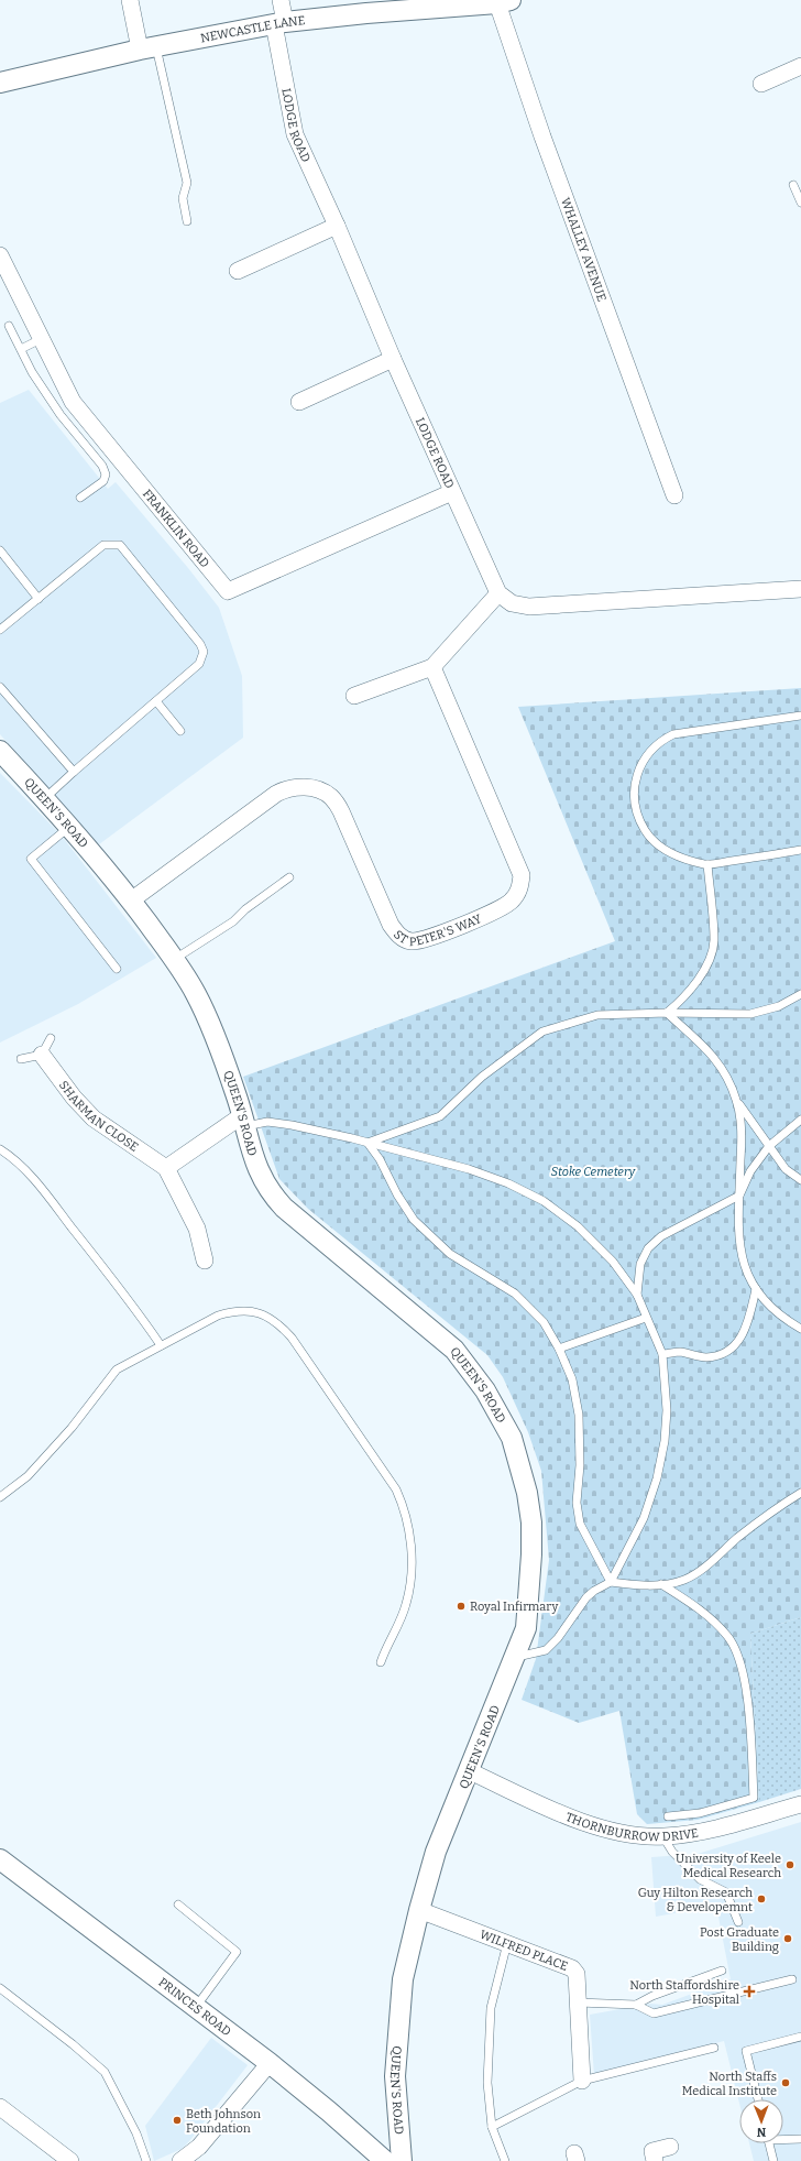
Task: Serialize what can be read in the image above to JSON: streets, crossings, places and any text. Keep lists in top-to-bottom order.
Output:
{
  "streets": {
    "street": [
      "NEWCASTLE LANE",
      "LODGE ROAD",
      "WHALLEY AVENUE",
      "FRANKLIN ROAD",
      "QUEEN'S ROAD",
      "ST PETER'S WAY",
      "SHARMAN CLOSE",
      "THORNBURROW DRIVE",
      "WILFRED PLACE",
      "PRINCES ROAD"
    ]
  },
  "crossings": [
    ["NEWCASTLE LANE", "LODGE ROAD"],
    ["NEWCASTLE LANE", "WHALLEY AVENUE"],
    ["LODGE ROAD", "FRANKLIN ROAD"],
    ["QUEEN'S ROAD", "ST PETER'S WAY"],
    ["QUEEN'S ROAD", "THORNBURROW DRIVE"],
    ["QUEEN'S ROAD", "WILFRED PLACE"]
  ],
  "parks": ["Stoke Cemetery"],
  "places": {
    "other": [
      "Royal Infirmary",
      "University of Keele Medical Research",
      "Guy Hilton Research & Developemnt",
      "Post Graduate Building",
      "North Staffs Medical Institute",
      "Beth Johnson Foundation"
    ],
    "health": ["North Staffordshire Hospital"]
  },
  "north": "bottom"
}
